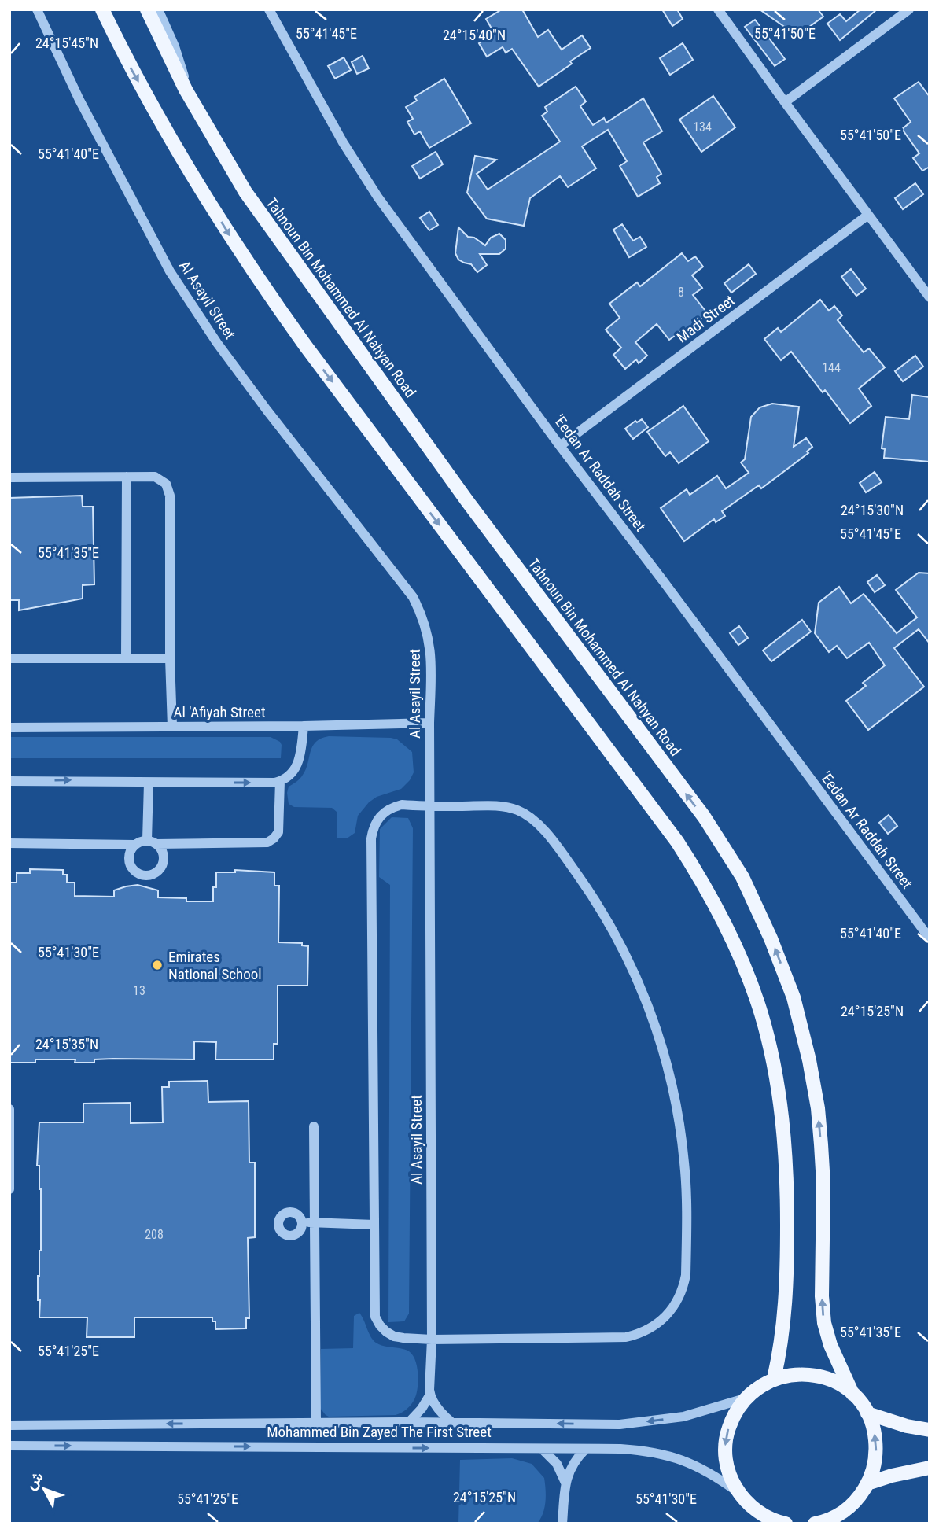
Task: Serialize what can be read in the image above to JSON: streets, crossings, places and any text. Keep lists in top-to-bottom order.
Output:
{
  "streets": {
    "main road": ["Tahnoun Bin Mohammed Al Nahyan Road"],
    "street": [
      "Al Asayil Street",
      "Madi Street",
      "'Eedan Ar Raddah Street",
      "Al 'Afiyah Street",
      "Mohammed Bin Zayed The First Street"
    ]
  },
  "crossings": [
    ["Al Asayil Street", "Al 'Afiyah Street"],
    ["Madi Street", "'Eedan Ar Raddah Street"]
  ],
  "places": ["Emirates National School"],
  "house_numbers": [
    "134",
    "8",
    "144",
    "13",
    "208"
  ],
  "north": "top left",
  "coordinates": [
    "55°41'50\"E",
    "55°41'45\"E",
    "24°15'40\"N",
    "24°15'45\"N",
    "55°41'40\"E",
    "24°15'30\"N",
    "55°41'35\"E",
    "55°41'30\"E",
    "24°15'25\"N",
    "24°15'35\"N",
    "55°41'25\"E"
  ]
}
